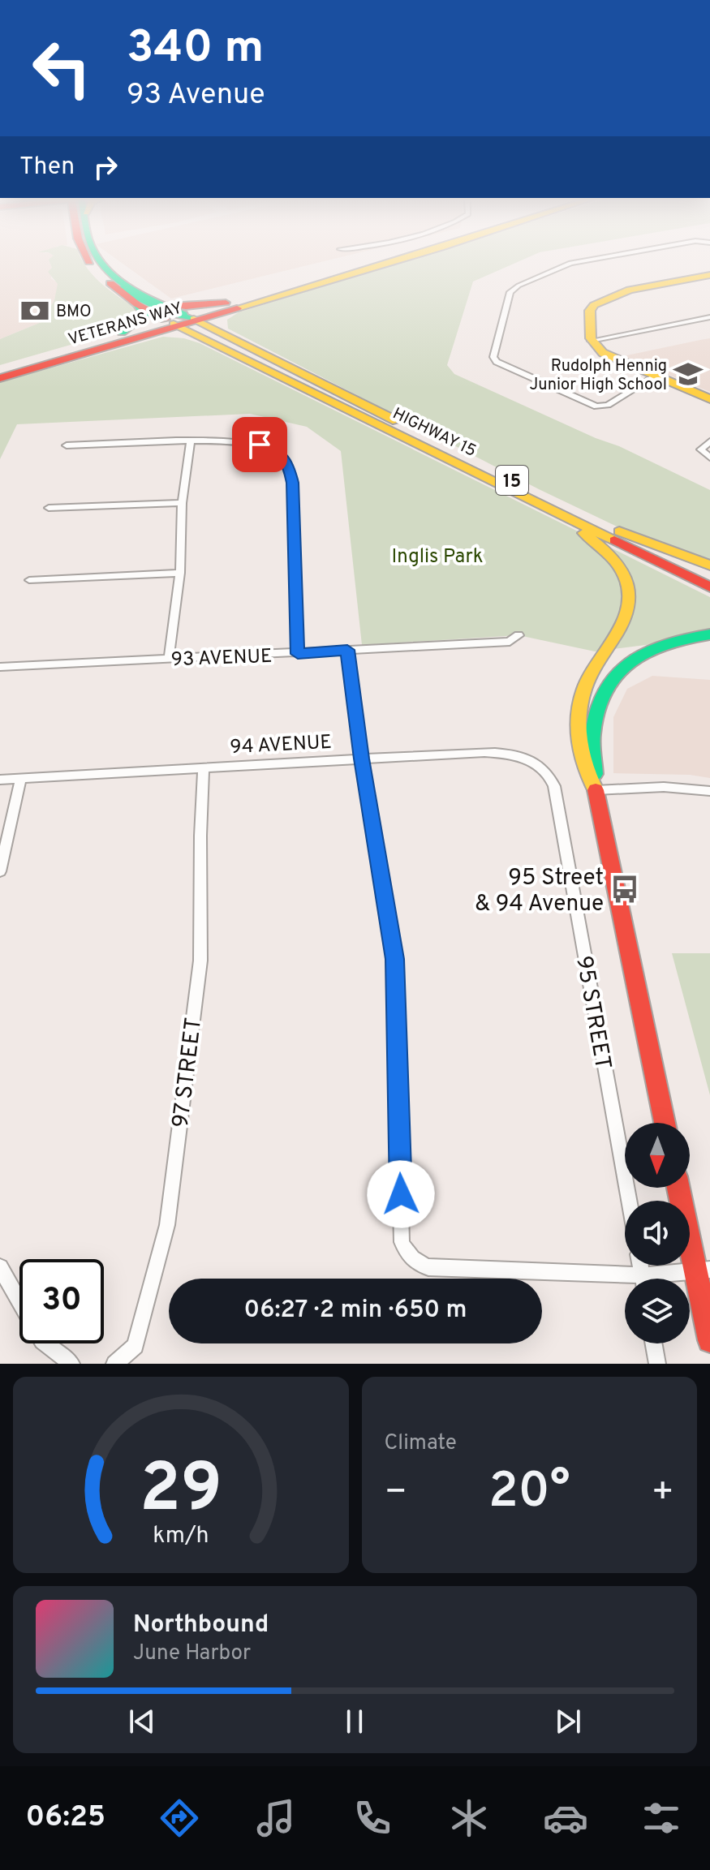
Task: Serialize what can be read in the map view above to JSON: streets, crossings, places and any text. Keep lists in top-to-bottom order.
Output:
{
  "streets": {
    "main road": ["VETERANS WAY", "HIGHWAY 15", "15"],
    "street": [
      "93 AVENUE",
      "94 AVENUE",
      "95 STREET",
      "97 STREET"
    ]
  },
  "crossings": [
    ["VETERANS WAY", "HIGHWAY 15"],
    ["94 AVENUE", "95 STREET"],
    ["94 AVENUE", "97 STREET"]
  ],
  "parks": ["Inglis Park"],
  "places": {
    "bank": ["BMO"],
    "school or university": ["Rudolph Hennig Junior High School"],
    "bus stop": ["95 Street & 94 Avenue"]
  },
  "north": "bottom",
  "page": {
    "turn": ["340 m", "93 Avenue"],
    "then": "Then",
    "limit": "30",
    "trip": "06:27 · 2 min · 650 m",
    "tile": "Climate",
    "heat": ["−", "20°", "+"],
    "song": ["Northbound", "June Harbor"],
    "tabs": "06:25",
    "gauge": ["29", "km/h"]
  }
}
